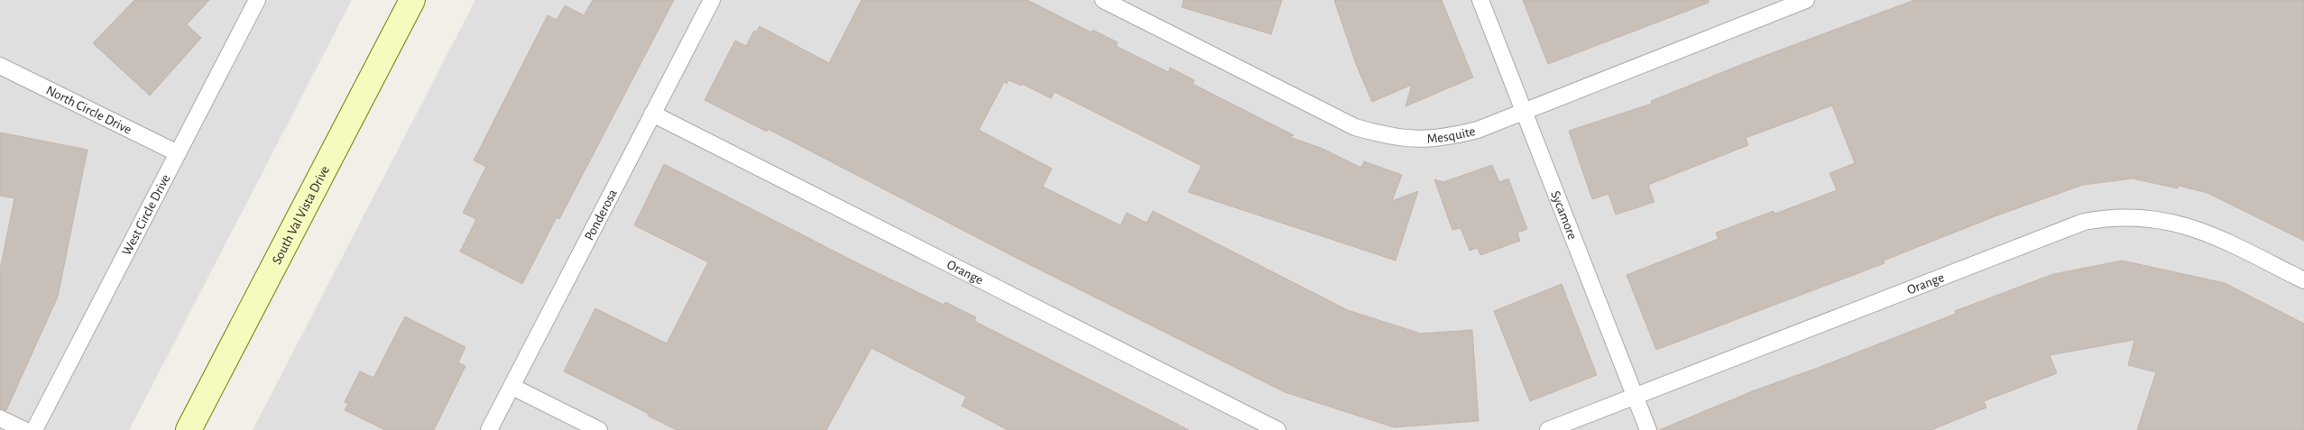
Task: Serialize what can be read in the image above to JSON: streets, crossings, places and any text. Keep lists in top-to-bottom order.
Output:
{
  "streets": {
    "main road": ["South Val Vista Drive"],
    "lane": [
      "North Circle Drive",
      "Mesquite",
      "Ponderosa",
      "West Circle Drive",
      "Sycamore",
      "Orange"
    ]
  },
  "crossings": [
    ["North Circle Drive", "West Circle Drive"],
    ["Mesquite", "Sycamore"],
    ["Ponderosa", "Orange"],
    ["Sycamore", "Orange"]
  ]
}
